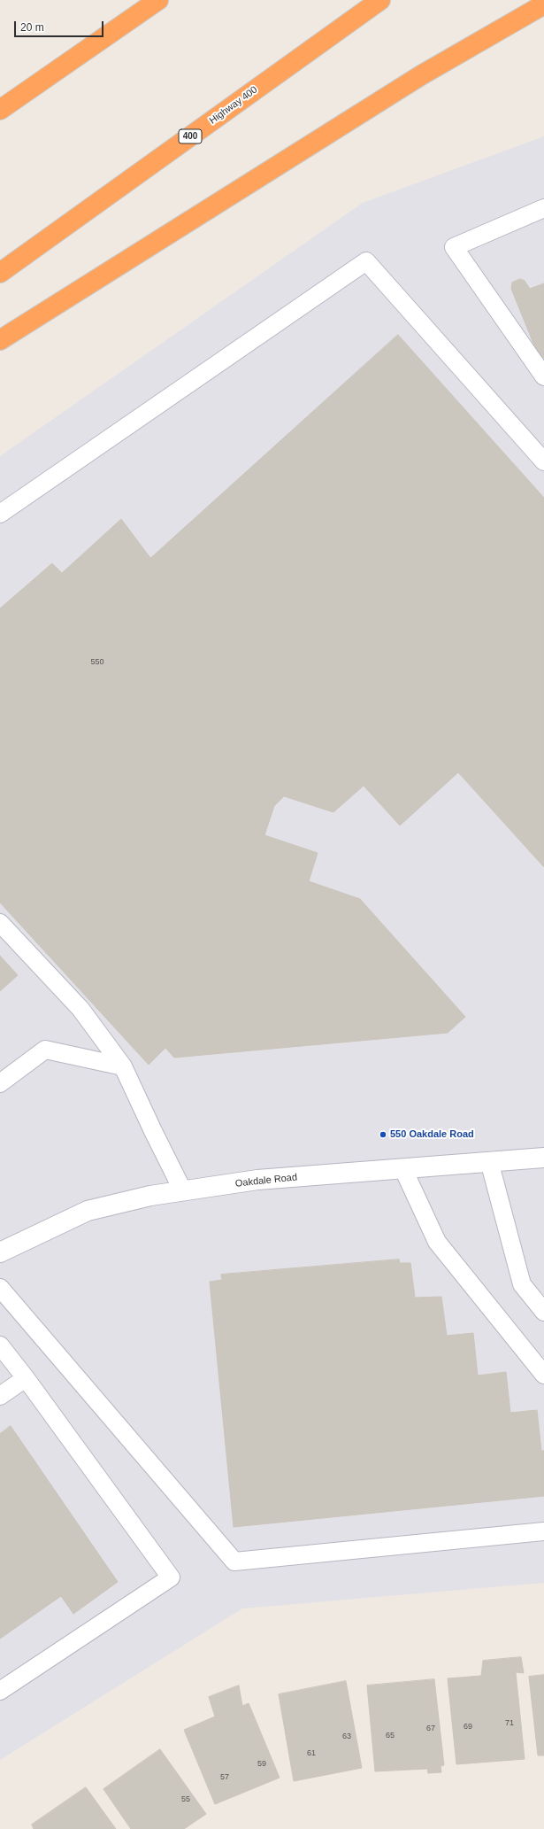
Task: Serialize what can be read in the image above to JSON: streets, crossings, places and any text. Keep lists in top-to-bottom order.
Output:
{
  "streets": {
    "highway": ["Highway 400", "400"],
    "street": ["Oakdale Road"]
  },
  "places": ["550 Oakdale Road"],
  "house_numbers": [
    "550",
    "71",
    "69",
    "67",
    "65",
    "63",
    "61",
    "59",
    "57",
    "55"
  ],
  "scale_bar": "20 m"
}
